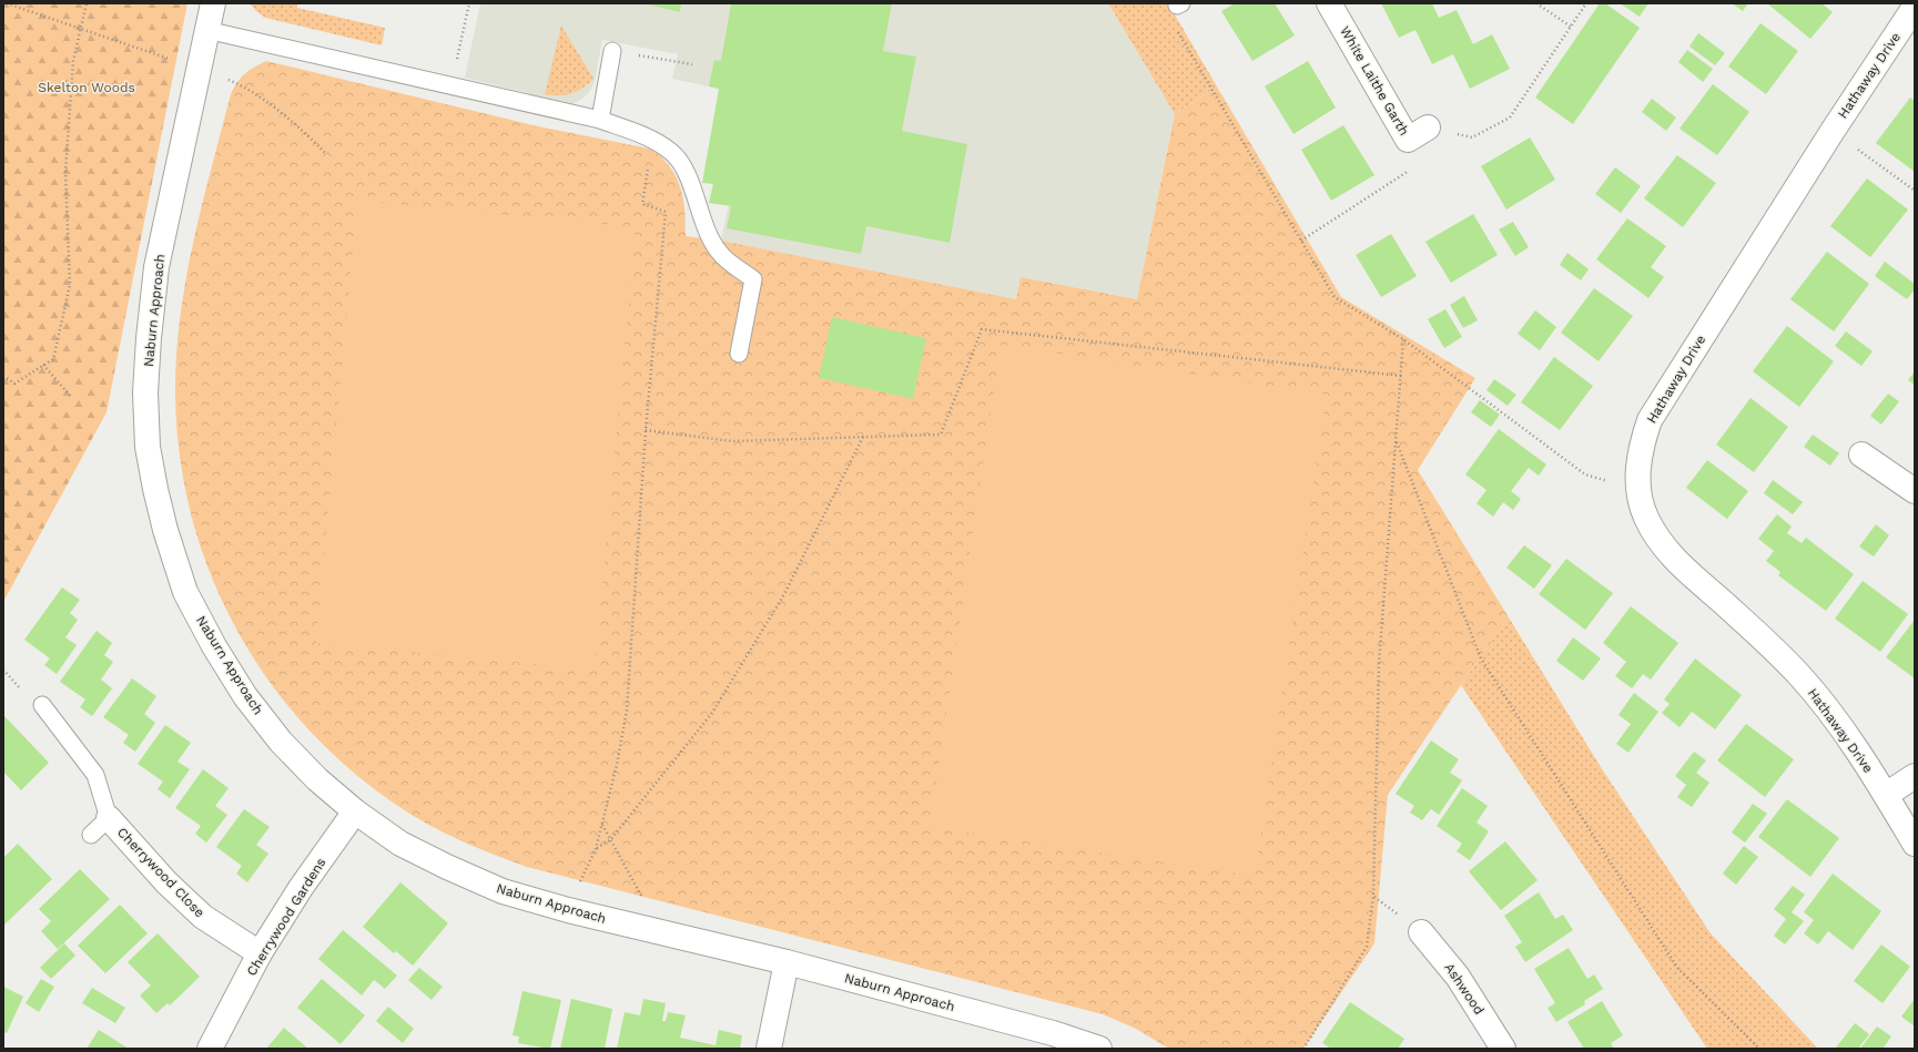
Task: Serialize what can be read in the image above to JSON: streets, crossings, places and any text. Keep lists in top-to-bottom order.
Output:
{
  "streets": {
    "street": [
      "Hathaway Drive",
      "White Laithe Garth",
      "Naburn Approach",
      "Cherrywood Close",
      "Cherrywood Gardens",
      "Ashwood"
    ]
  },
  "crossings": [
    ["Naburn Approach", "Cherrywood Gardens"],
    ["Cherrywood Close", "Cherrywood Gardens"]
  ],
  "parks": ["Skelton Woods"]
}
